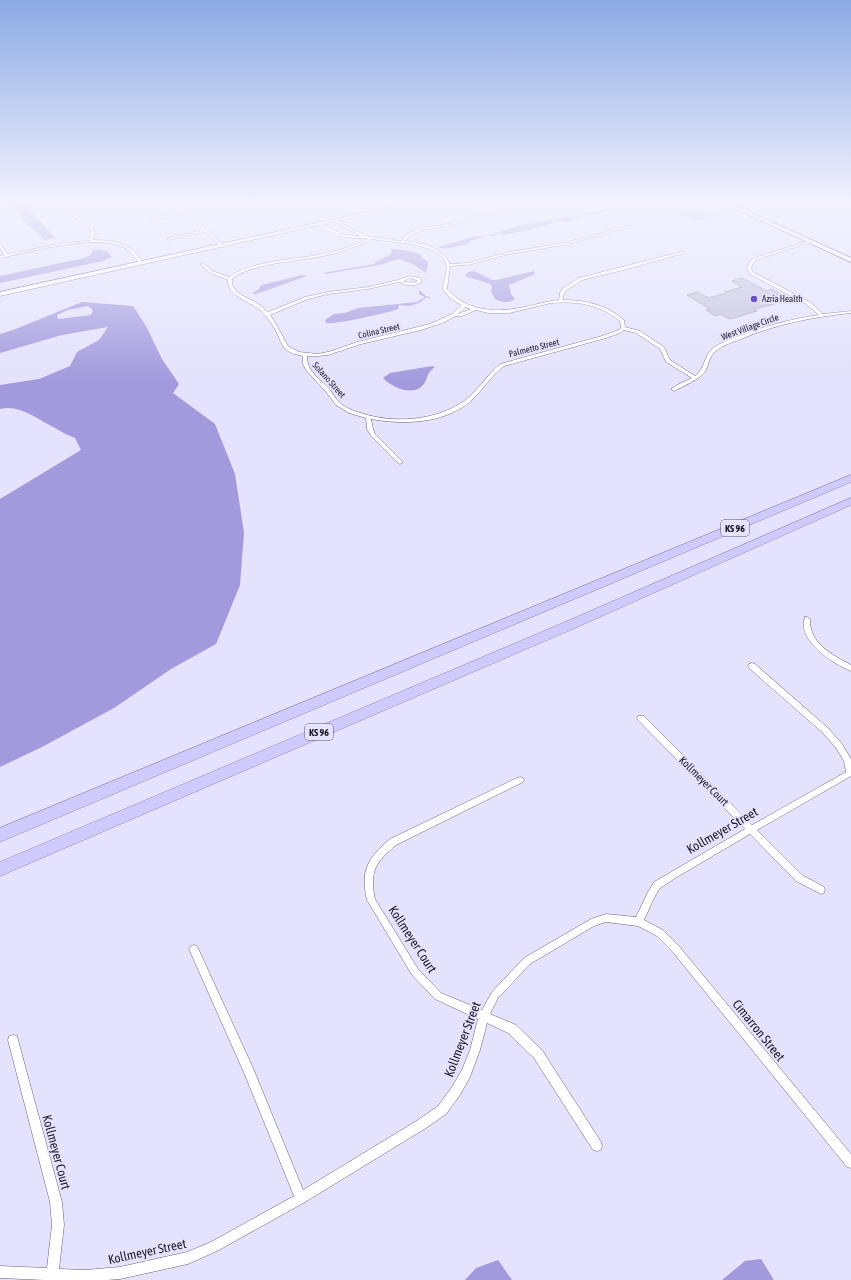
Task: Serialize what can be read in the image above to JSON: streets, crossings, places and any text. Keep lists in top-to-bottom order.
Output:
{
  "streets": {
    "highway": ["KS 96"],
    "street": [
      "West Village Circle",
      "Colina Street",
      "Palmetto Street",
      "Solano Street",
      "Kollmeyer Court",
      "Kollmeyer Street",
      "Cimarron Street"
    ]
  },
  "crossings": [
    ["Colina Street", "Solano Street"],
    ["Palmetto Street", "Solano Street"],
    ["Kollmeyer Court", "Kollmeyer Street"],
    ["Kollmeyer Street", "Cimarron Street"]
  ],
  "places": ["Azria Health"]
}
